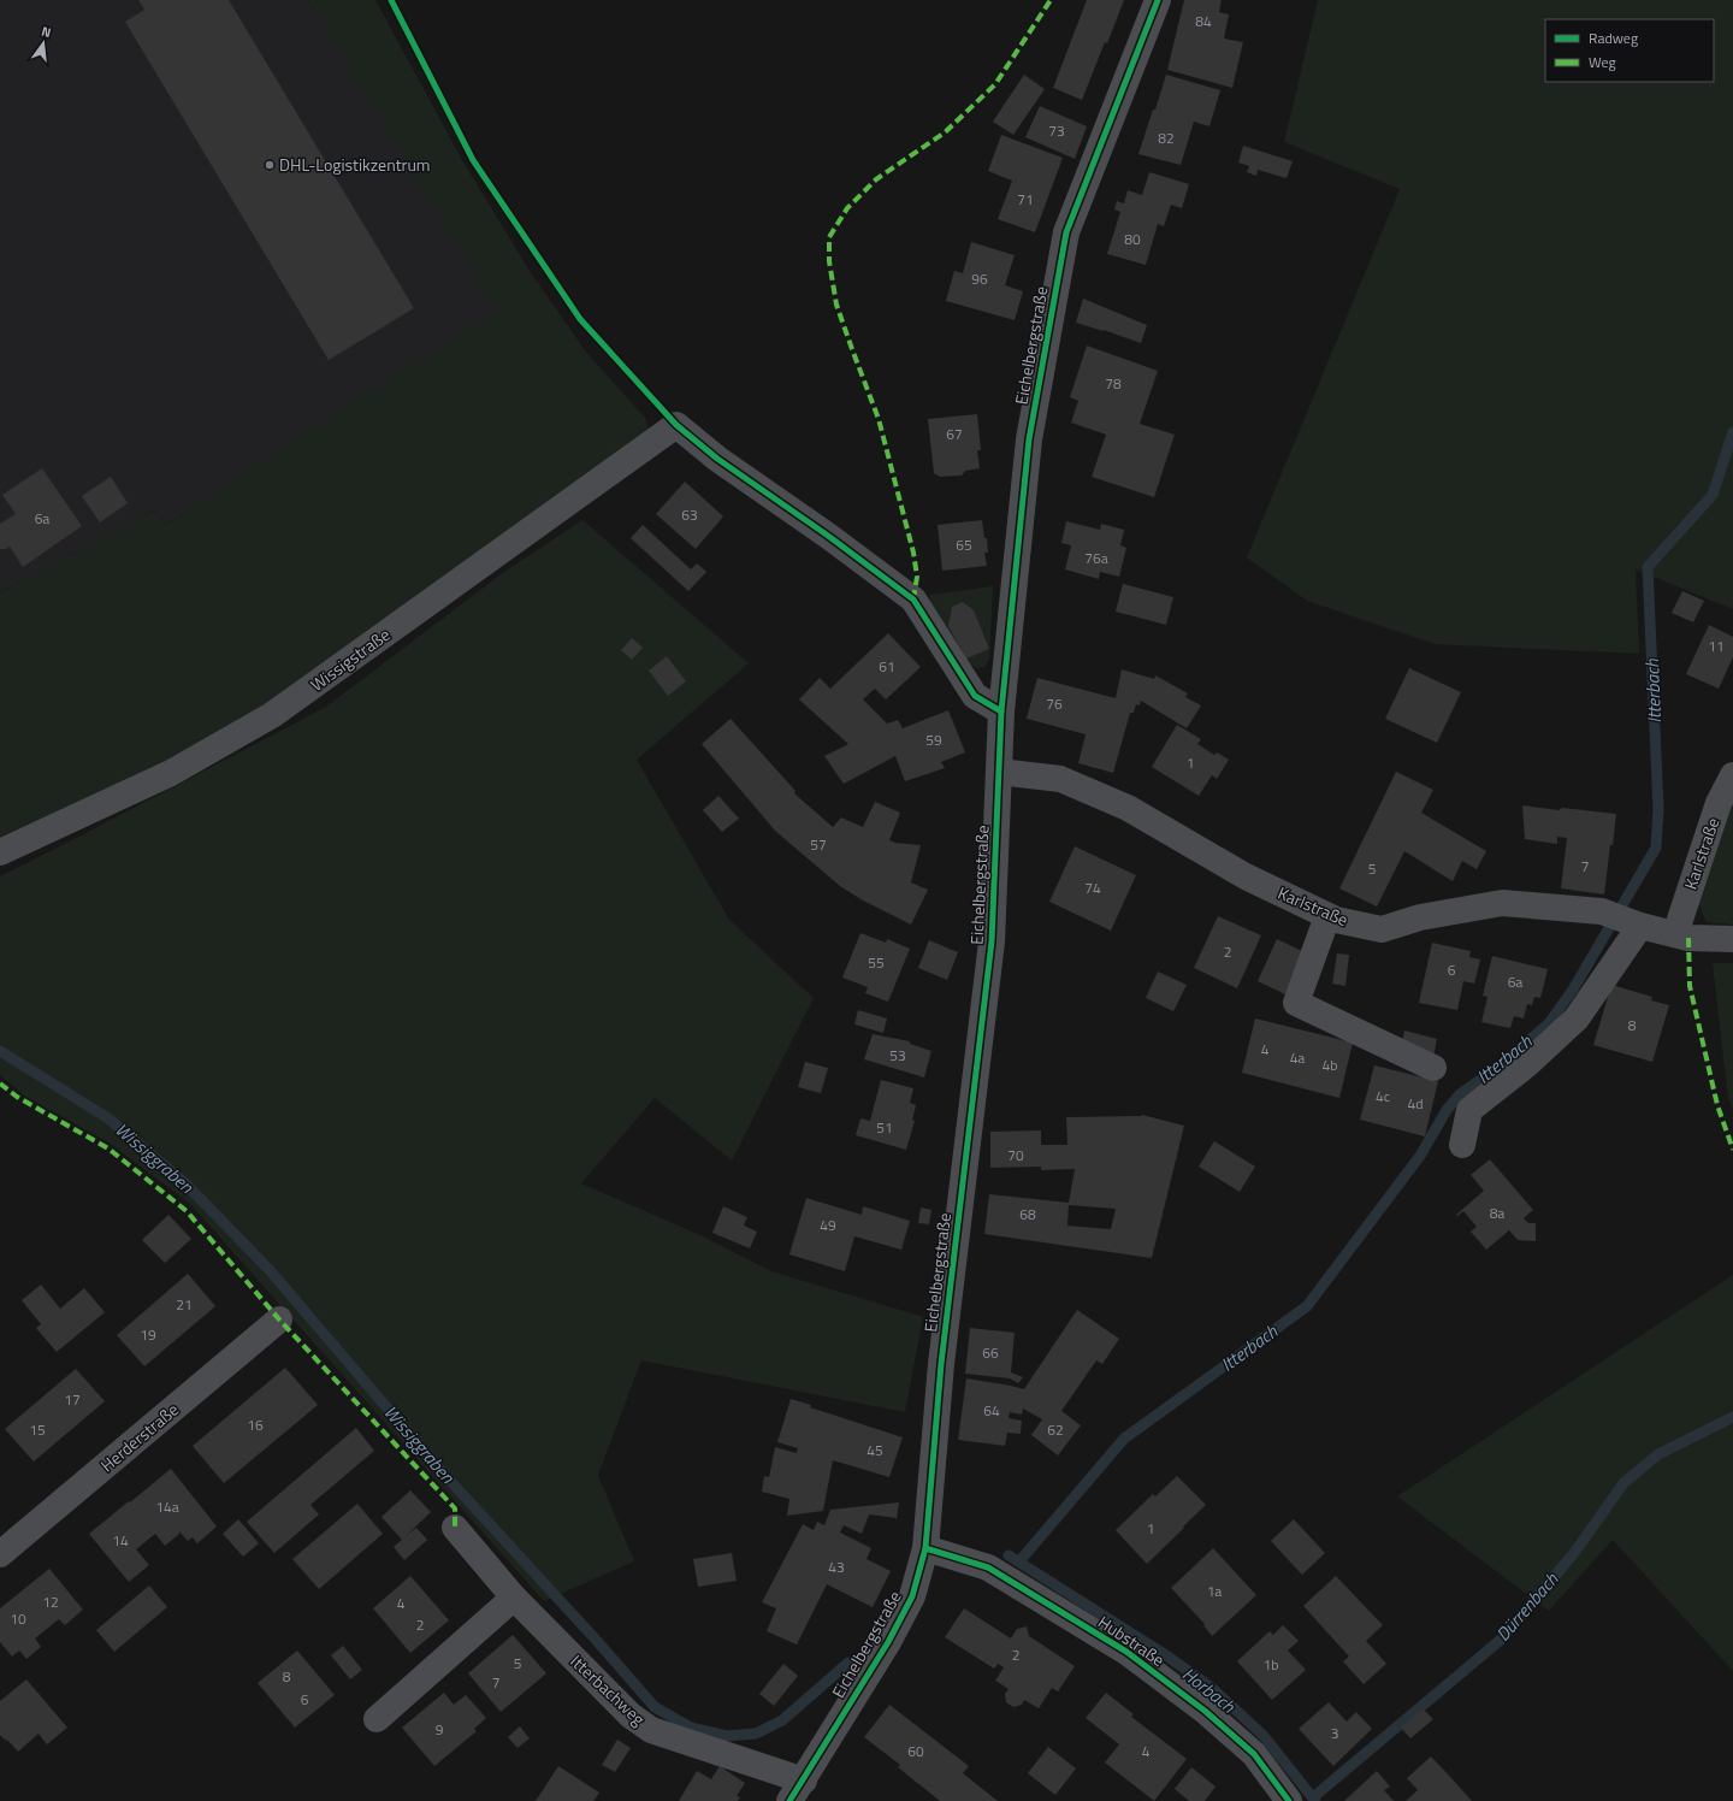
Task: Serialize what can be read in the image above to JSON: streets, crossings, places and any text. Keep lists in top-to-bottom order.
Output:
{
  "streets": {
    "street": [
      "Eichelbergstraße",
      "Wissigstraße",
      "Karlstraße",
      "Herderstraße",
      "Hubstraße",
      "Itterbachweg"
    ]
  },
  "crossings": [
    ["Eichelbergstraße", "Wissigstraße"],
    ["Eichelbergstraße", "Karlstraße"],
    ["Eichelbergstraße", "Hubstraße"],
    ["Eichelbergstraße", "Itterbachweg"]
  ],
  "water": [
    "Itterbach",
    "Wissiggraben",
    "Dürrenbach",
    "Horbach"
  ],
  "places": ["DHL-Logistikzentrum"],
  "house_numbers": [
    "84",
    "73",
    "82",
    "71",
    "80",
    "96",
    "78",
    "67",
    "63",
    "6a",
    "65",
    "76a",
    "11",
    "61",
    "76",
    "59",
    "1",
    "57",
    "7",
    "5",
    "74",
    "2",
    "55",
    "6",
    "6a",
    "8",
    "4",
    "53",
    "4a",
    "4b",
    "4c",
    "4d",
    "51",
    "70",
    "8a",
    "68",
    "49",
    "21",
    "19",
    "66",
    "17",
    "64",
    "16",
    "15",
    "62",
    "45",
    "14a",
    "1",
    "14",
    "43",
    "1a",
    "12",
    "4",
    "10",
    "2",
    "2",
    "5",
    "1b",
    "8",
    "7",
    "6",
    "9",
    "3",
    "60",
    "4"
  ],
  "legend": ["Radweg", "Weg"],
  "north": "top"
}
